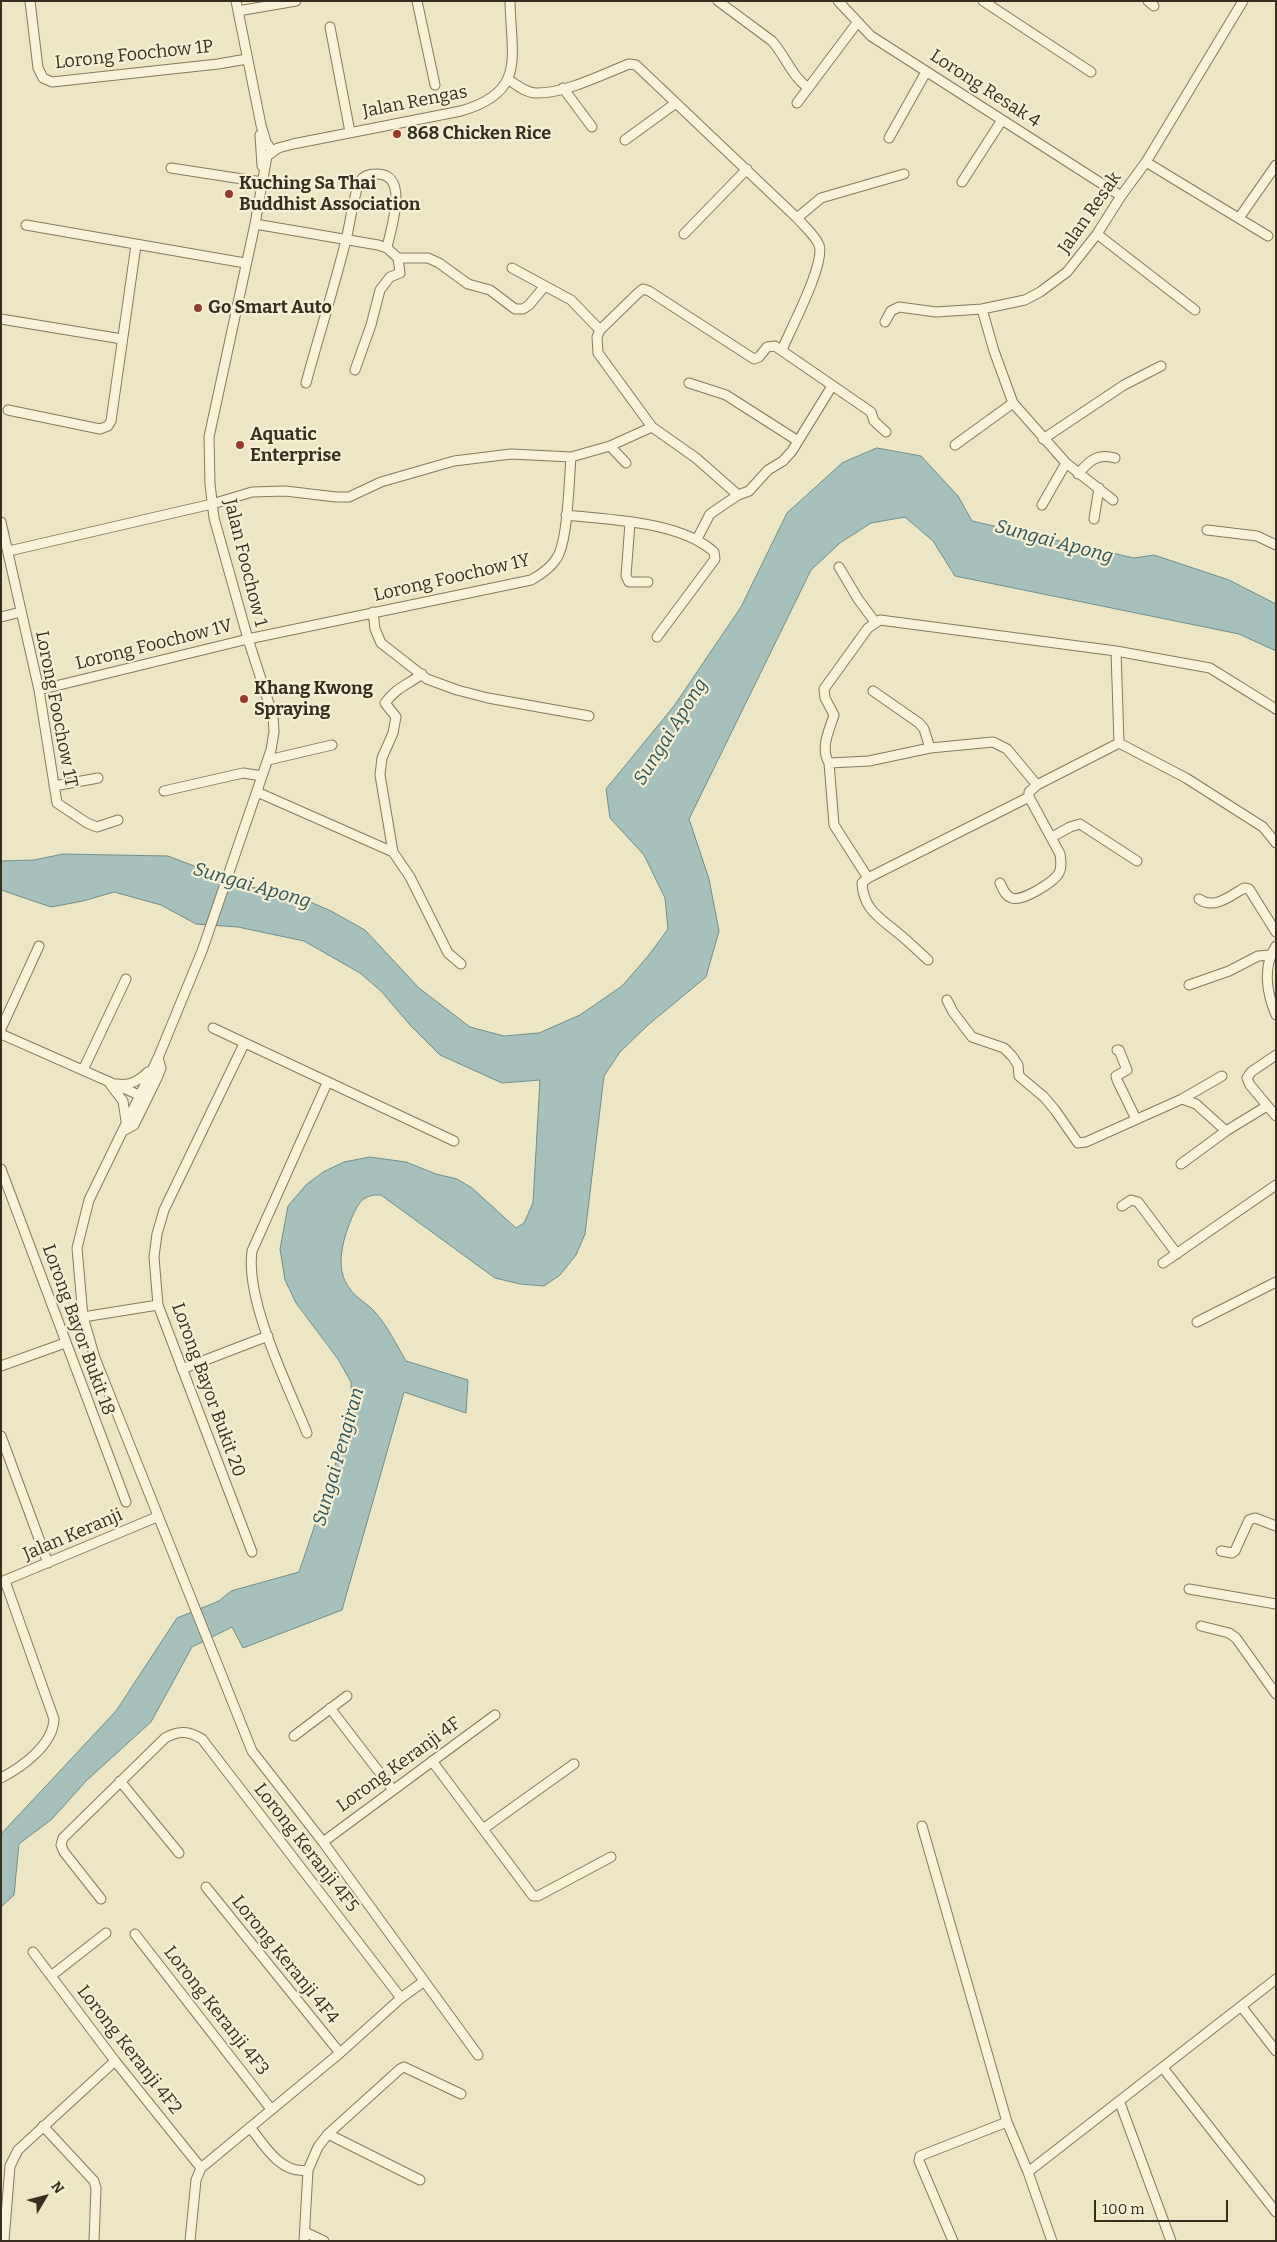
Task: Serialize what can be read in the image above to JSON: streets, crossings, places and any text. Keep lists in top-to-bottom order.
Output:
{
  "streets": {
    "street": [
      "Lorong Foochow 1P",
      "Lorong Resak 4",
      "Jalan Rengas",
      "Jalan Resak",
      "Jalan Foochow 1",
      "Lorong Foochow 1Y",
      "Lorong Foochow 1V",
      "Lorong Foochow 1T",
      "Lorong Bayor Bukit 18",
      "Lorong Bayor Bukit 20",
      "Jalan Keranji",
      "Lorong Keranji 4F",
      "Lorong Keranji 4F5",
      "Lorong Keranji 4F4",
      "Lorong Keranji 4F3",
      "Lorong Keranji 4F2"
    ]
  },
  "crossings": [
    ["Lorong Resak 4", "Jalan Resak"],
    ["Jalan Rengas", "Jalan Foochow 1"],
    ["Jalan Foochow 1", "Lorong Foochow 1Y"],
    ["Jalan Foochow 1", "Lorong Foochow 1V"],
    ["Lorong Foochow 1Y", "Lorong Foochow 1V"],
    ["Lorong Foochow 1V", "Lorong Foochow 1T"]
  ],
  "water": ["Sungai Apong", "Sungai Pengiran"],
  "places": [
    "868 Chicken Rice",
    "Kuching Sa Thai Buddhist Association",
    "Go Smart Auto",
    "Aquatic Enterprise",
    "Khang Kwong Spraying"
  ],
  "scale_bar": "100 m",
  "north": "top right"
}
